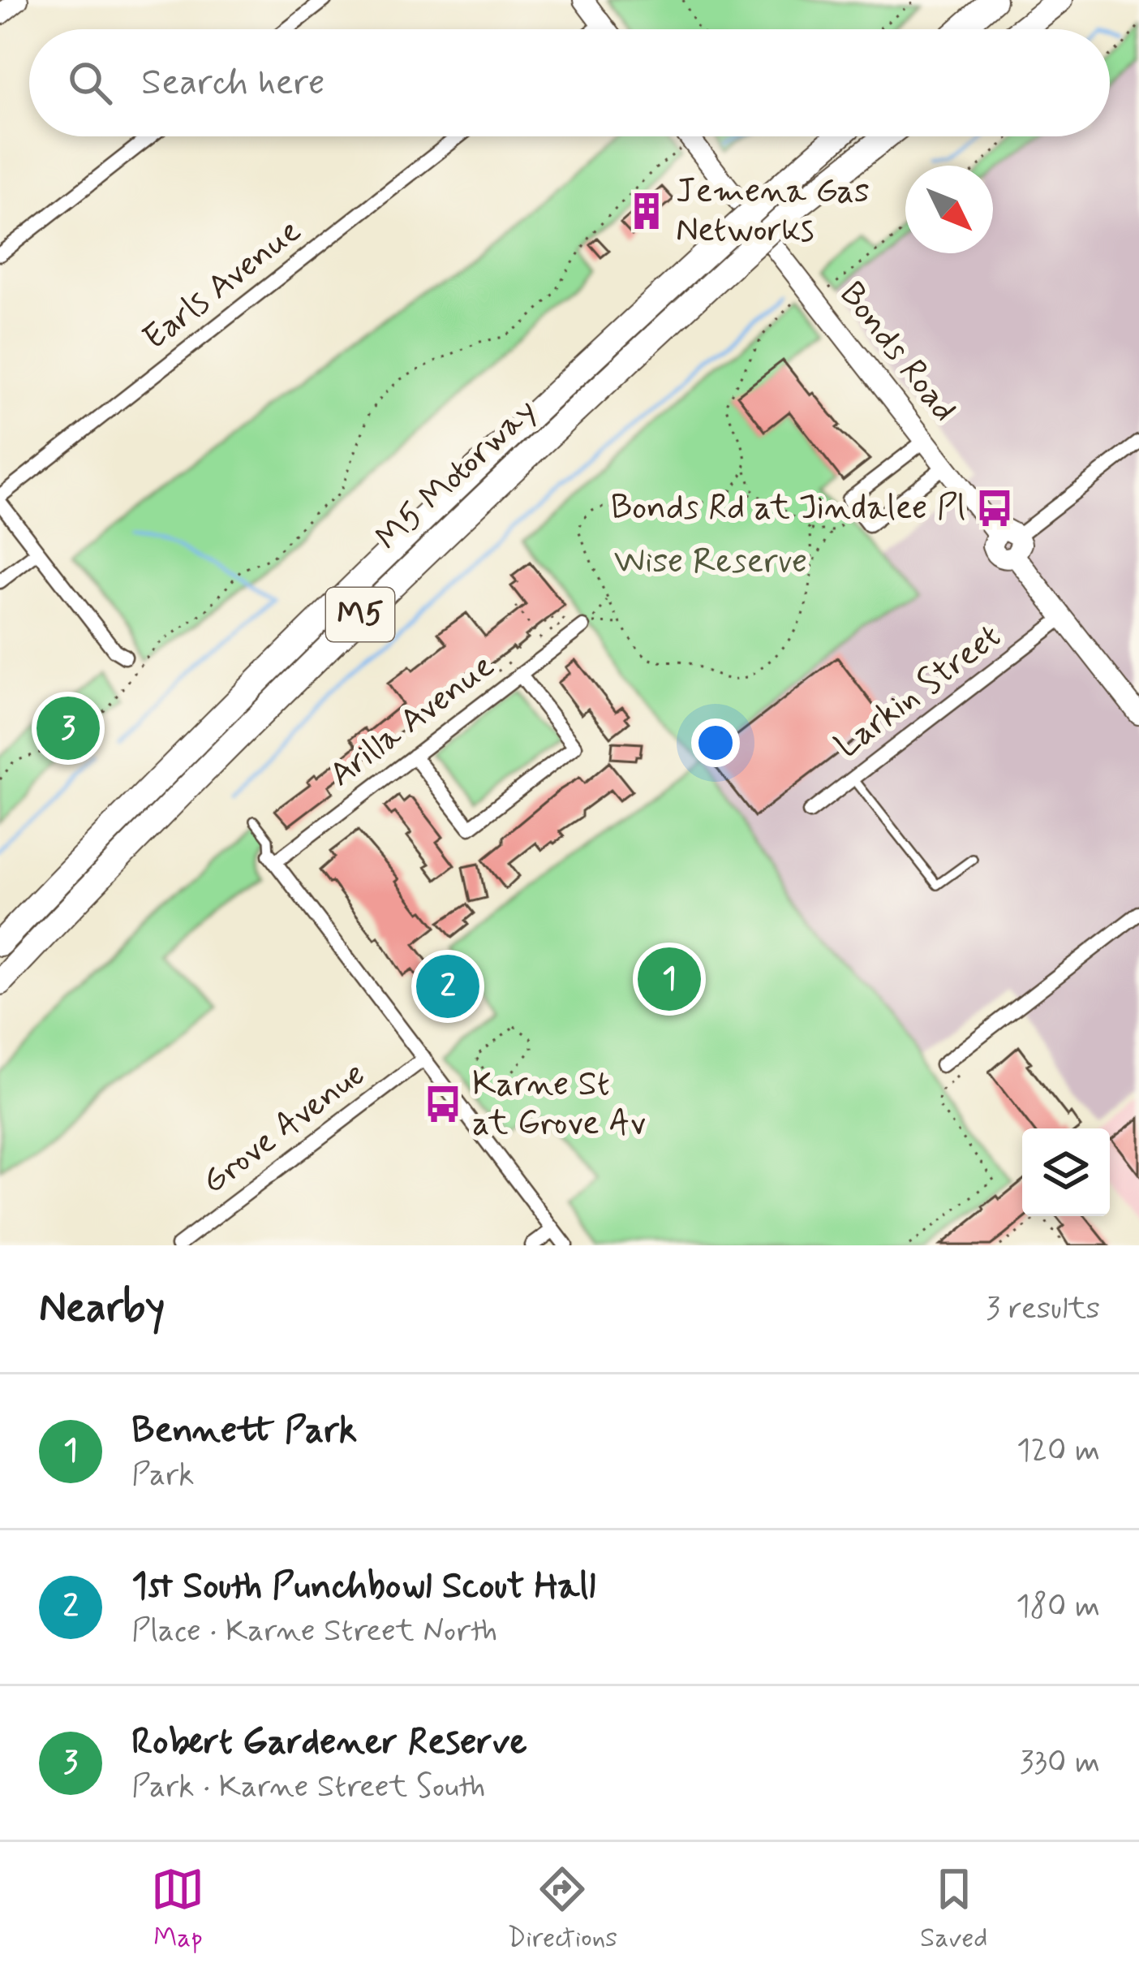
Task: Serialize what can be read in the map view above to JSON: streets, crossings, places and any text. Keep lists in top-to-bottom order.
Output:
{
  "streets": {
    "highway": ["M5 Motorway", "M5"],
    "main road": ["Bonds Road"],
    "street": [
      "Earls Avenue",
      "Larkin Street",
      "Arilla Avenue",
      "Grove Avenue"
    ]
  },
  "crossings": [
    ["M5 Motorway", "M5"]
  ],
  "parks": ["Wise Reserve"],
  "places": {
    "building": ["Jemena Gas Networks"],
    "bus stop": ["Bonds Rd at Jindalee Pl", "Karne St at Grove Av"]
  },
  "north": "bottom right",
  "page": {
    "search": "Search here",
    "pins": ["3", "1", "2"],
    "heading": ["Nearby", "3 results"],
    "list": [
      {
        "mark": "1",
        "name": "Bennett Park",
        "note": "Park",
        "value": "120 m"
      },
      {
        "mark": "2",
        "name": "1st South Punchbowl Scout Hall",
        "note": "Place · Karne Street North",
        "value": "180 m"
      },
      {
        "mark": "3",
        "name": "Robert Gardener Reserve",
        "note": "Park · Karne Street South",
        "value": "330 m"
      }
    ],
    "nav": ["Map", "Directions", "Saved"]
  }
}
